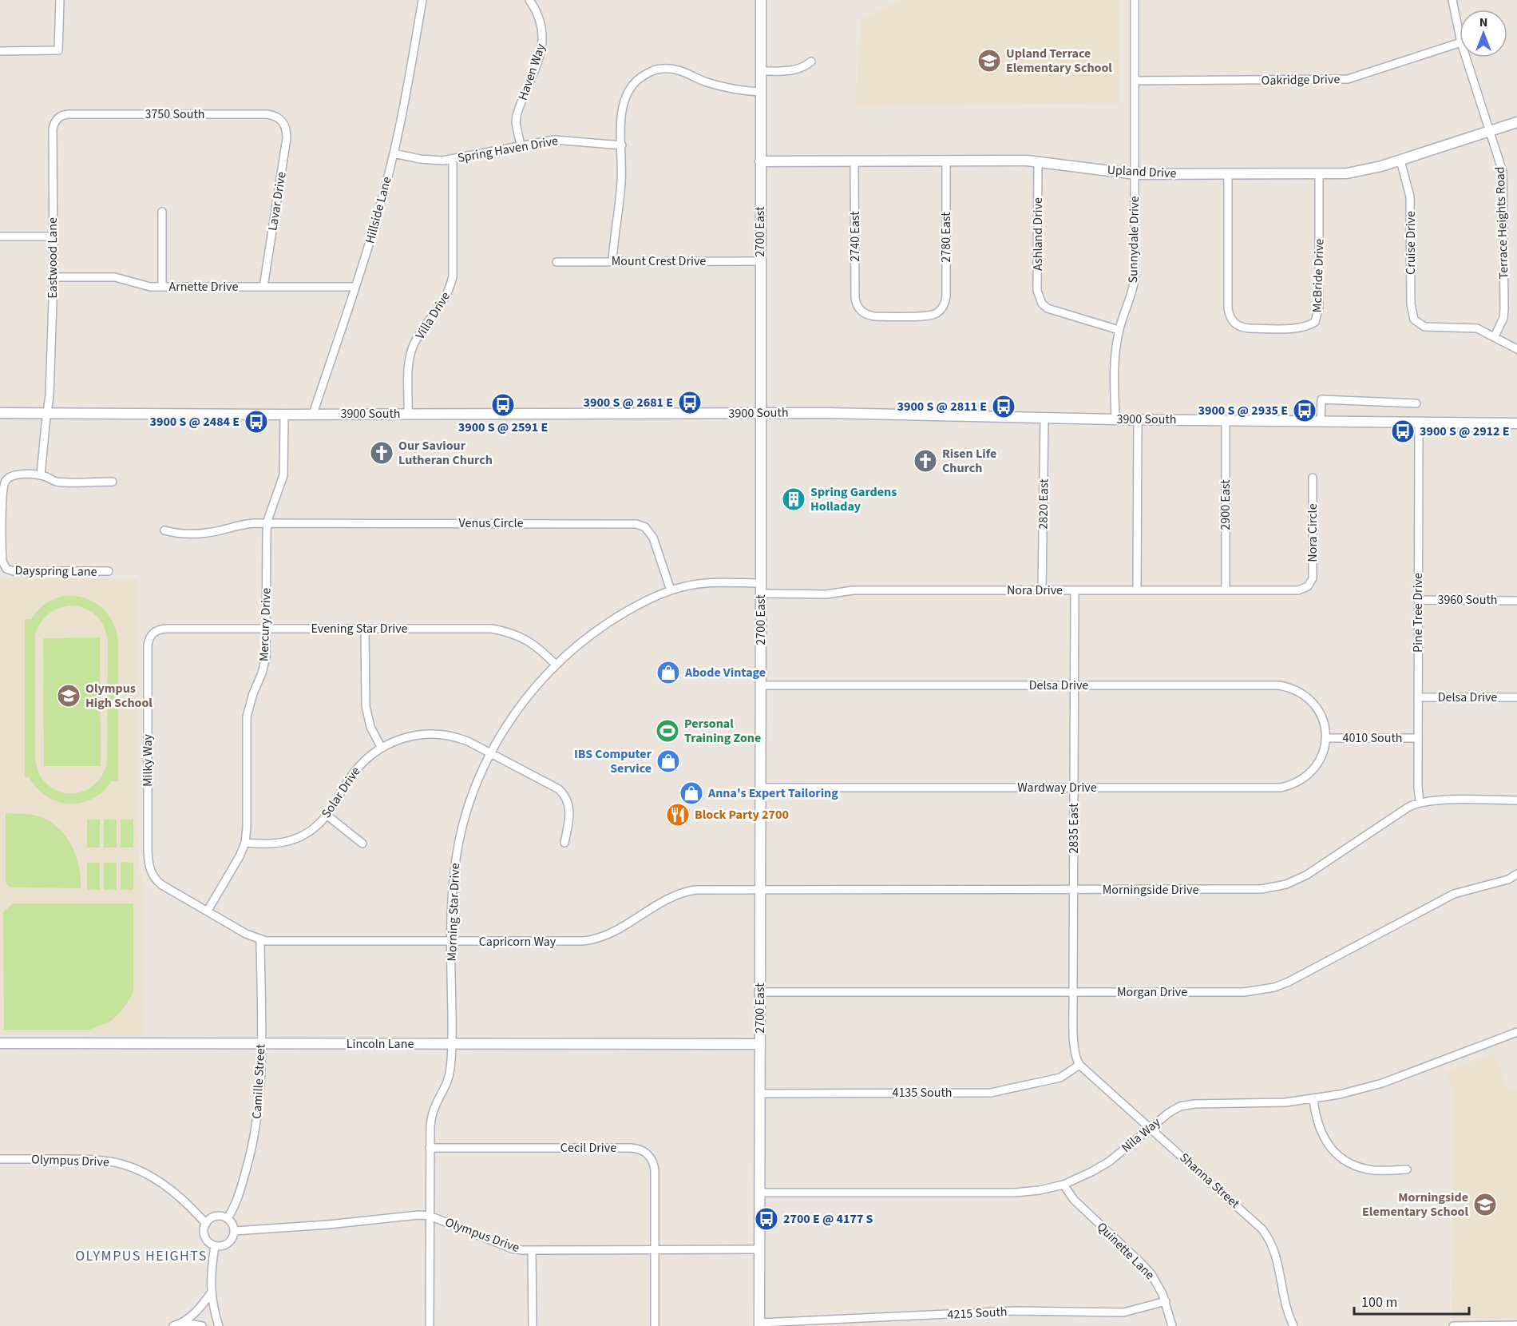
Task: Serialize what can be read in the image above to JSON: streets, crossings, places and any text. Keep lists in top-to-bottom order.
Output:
{
  "streets": {
    "street": [
      "Haven Way",
      "Oakridge Drive",
      "3750 South",
      "Spring Haven Drive",
      "Upland Drive",
      "Lavar Drive",
      "Hillside Lane",
      "Terrace Heights Road",
      "2700 East",
      "Ashland Drive",
      "2740 East",
      "2780 East",
      "Sunnydale Drive",
      "Cruise Drive",
      "Eastwood Lane",
      "Mount Crest Drive",
      "McBride Drive",
      "Arnette Drive",
      "Villa Drive",
      "3900 South",
      "2820 East",
      "2900 East",
      "Venus Circle",
      "Nora Circle",
      "Dayspring Lane",
      "Nora Drive",
      "3960 South",
      "Pine Tree Drive",
      "Mercury Drive",
      "Evening Star Drive",
      "Delsa Drive",
      "4010 South",
      "Milky Way",
      "Wardway Drive",
      "Solar Drive",
      "2835 East",
      "Morningside Drive",
      "Morning Star Drive",
      "Capricorn Way",
      "Morgan Drive",
      "Lincoln Lane",
      "Camille Street",
      "4135 South",
      "Nila Way",
      "Cecil Drive",
      "Olympus Drive",
      "Shanna Street",
      "Quinette Lane",
      "4215 South"
    ]
  },
  "crossings": [
    ["Haven Way", "Spring Haven Drive"],
    ["Oakridge Drive", "Sunnydale Drive"],
    ["3750 South", "Lavar Drive"],
    ["3750 South", "Eastwood Lane"],
    ["Spring Haven Drive", "Hillside Lane"],
    ["Spring Haven Drive", "Villa Drive"],
    ["Upland Drive", "Terrace Heights Road"],
    ["Upland Drive", "2700 East"],
    ["Upland Drive", "Ashland Drive"],
    ["Upland Drive", "2740 East"],
    ["Upland Drive", "2780 East"],
    ["Upland Drive", "Sunnydale Drive"],
    ["Upland Drive", "Cruise Drive"],
    ["Upland Drive", "McBride Drive"],
    ["Lavar Drive", "Arnette Drive"],
    ["Hillside Lane", "Arnette Drive"],
    ["Hillside Lane", "3900 South"],
    ["Terrace Heights Road", "Cruise Drive"],
    ["2700 East", "Mount Crest Drive"],
    ["2700 East", "3900 South"],
    ["2700 East", "Nora Drive"],
    ["2700 East", "Delsa Drive"],
    ["2700 East", "Wardway Drive"],
    ["2700 East", "Morningside Drive"],
    ["2700 East", "Morning Star Drive"],
    ["2700 East", "Capricorn Way"],
    ["2700 East", "Morgan Drive"],
    ["2700 East", "Lincoln Lane"],
    ["2700 East", "4135 South"],
    ["2700 East", "Nila Way"],
    ["2700 East", "Olympus Drive"],
    ["2700 East", "4215 South"],
    ["Ashland Drive", "Sunnydale Drive"],
    ["2740 East", "2780 East"],
    ["Sunnydale Drive", "3900 South"],
    ["Eastwood Lane", "Arnette Drive"],
    ["Eastwood Lane", "3900 South"],
    ["Eastwood Lane", "Dayspring Lane"],
    ["Villa Drive", "3900 South"],
    ["3900 South", "2820 East"],
    ["3900 South", "2900 East"],
    ["3900 South", "Pine Tree Drive"],
    ["3900 South", "Mercury Drive"],
    ["2820 East", "Nora Drive"],
    ["2900 East", "Nora Drive"],
    ["Venus Circle", "Mercury Drive"],
    ["Venus Circle", "Morning Star Drive"],
    ["Nora Circle", "Nora Drive"],
    ["Nora Drive", "2835 East"],
    ["3960 South", "Pine Tree Drive"],
    ["Pine Tree Drive", "Delsa Drive"],
    ["Pine Tree Drive", "4010 South"],
    ["Pine Tree Drive", "Morningside Drive"],
    ["Mercury Drive", "Evening Star Drive"],
    ["Mercury Drive", "Solar Drive"],
    ["Mercury Drive", "Capricorn Way"],
    ["Evening Star Drive", "Milky Way"],
    ["Evening Star Drive", "Morning Star Drive"],
    ["Delsa Drive", "4010 South"],
    ["Delsa Drive", "Wardway Drive"],
    ["Delsa Drive", "2835 East"],
    ["4010 South", "Wardway Drive"],
    ["Milky Way", "Capricorn Way"],
    ["Wardway Drive", "2835 East"],
    ["Solar Drive", "Morning Star Drive"],
    ["2835 East", "Morningside Drive"],
    ["2835 East", "Morgan Drive"],
    ["2835 East", "4135 South"],
    ["2835 East", "Shanna Street"],
    ["Morningside Drive", "Capricorn Way"],
    ["Morning Star Drive", "Capricorn Way"],
    ["Morning Star Drive", "Lincoln Lane"],
    ["Morning Star Drive", "Cecil Drive"],
    ["Morning Star Drive", "Olympus Drive"],
    ["Capricorn Way", "Camille Street"],
    ["Lincoln Lane", "Camille Street"],
    ["Camille Street", "Olympus Drive"],
    ["4135 South", "Shanna Street"],
    ["Nila Way", "Shanna Street"],
    ["Nila Way", "Quinette Lane"],
    ["Cecil Drive", "Olympus Drive"],
    ["Quinette Lane", "4215 South"]
  ],
  "districts": ["OLYMPUS HEIGHTS"],
  "places": {
    "school or university": ["Upland Terrace Elementary School", "Olympus High School", "Morningside Elementary School"],
    "bus stop": [
      "3900 S @ 2681 E",
      "3900 S @ 2591 E",
      "3900 S @ 2811 E",
      "3900 S @ 2935 E",
      "3900 S @ 2484 E",
      "3900 S @ 2912 E",
      "2700 E @ 4177 S"
    ],
    "church": ["Our Saviour Lutheran Church", "Risen Life Church"],
    "building": ["Spring Gardens Holladay"],
    "shop": ["Abode Vintage", "IBS Computer Service", "Anna's Expert Tailoring"],
    "sports": ["Personal Training Zone"],
    "restaurant": ["Block Party 2700"]
  },
  "scale_bar": "100 m",
  "north": "top"
}
